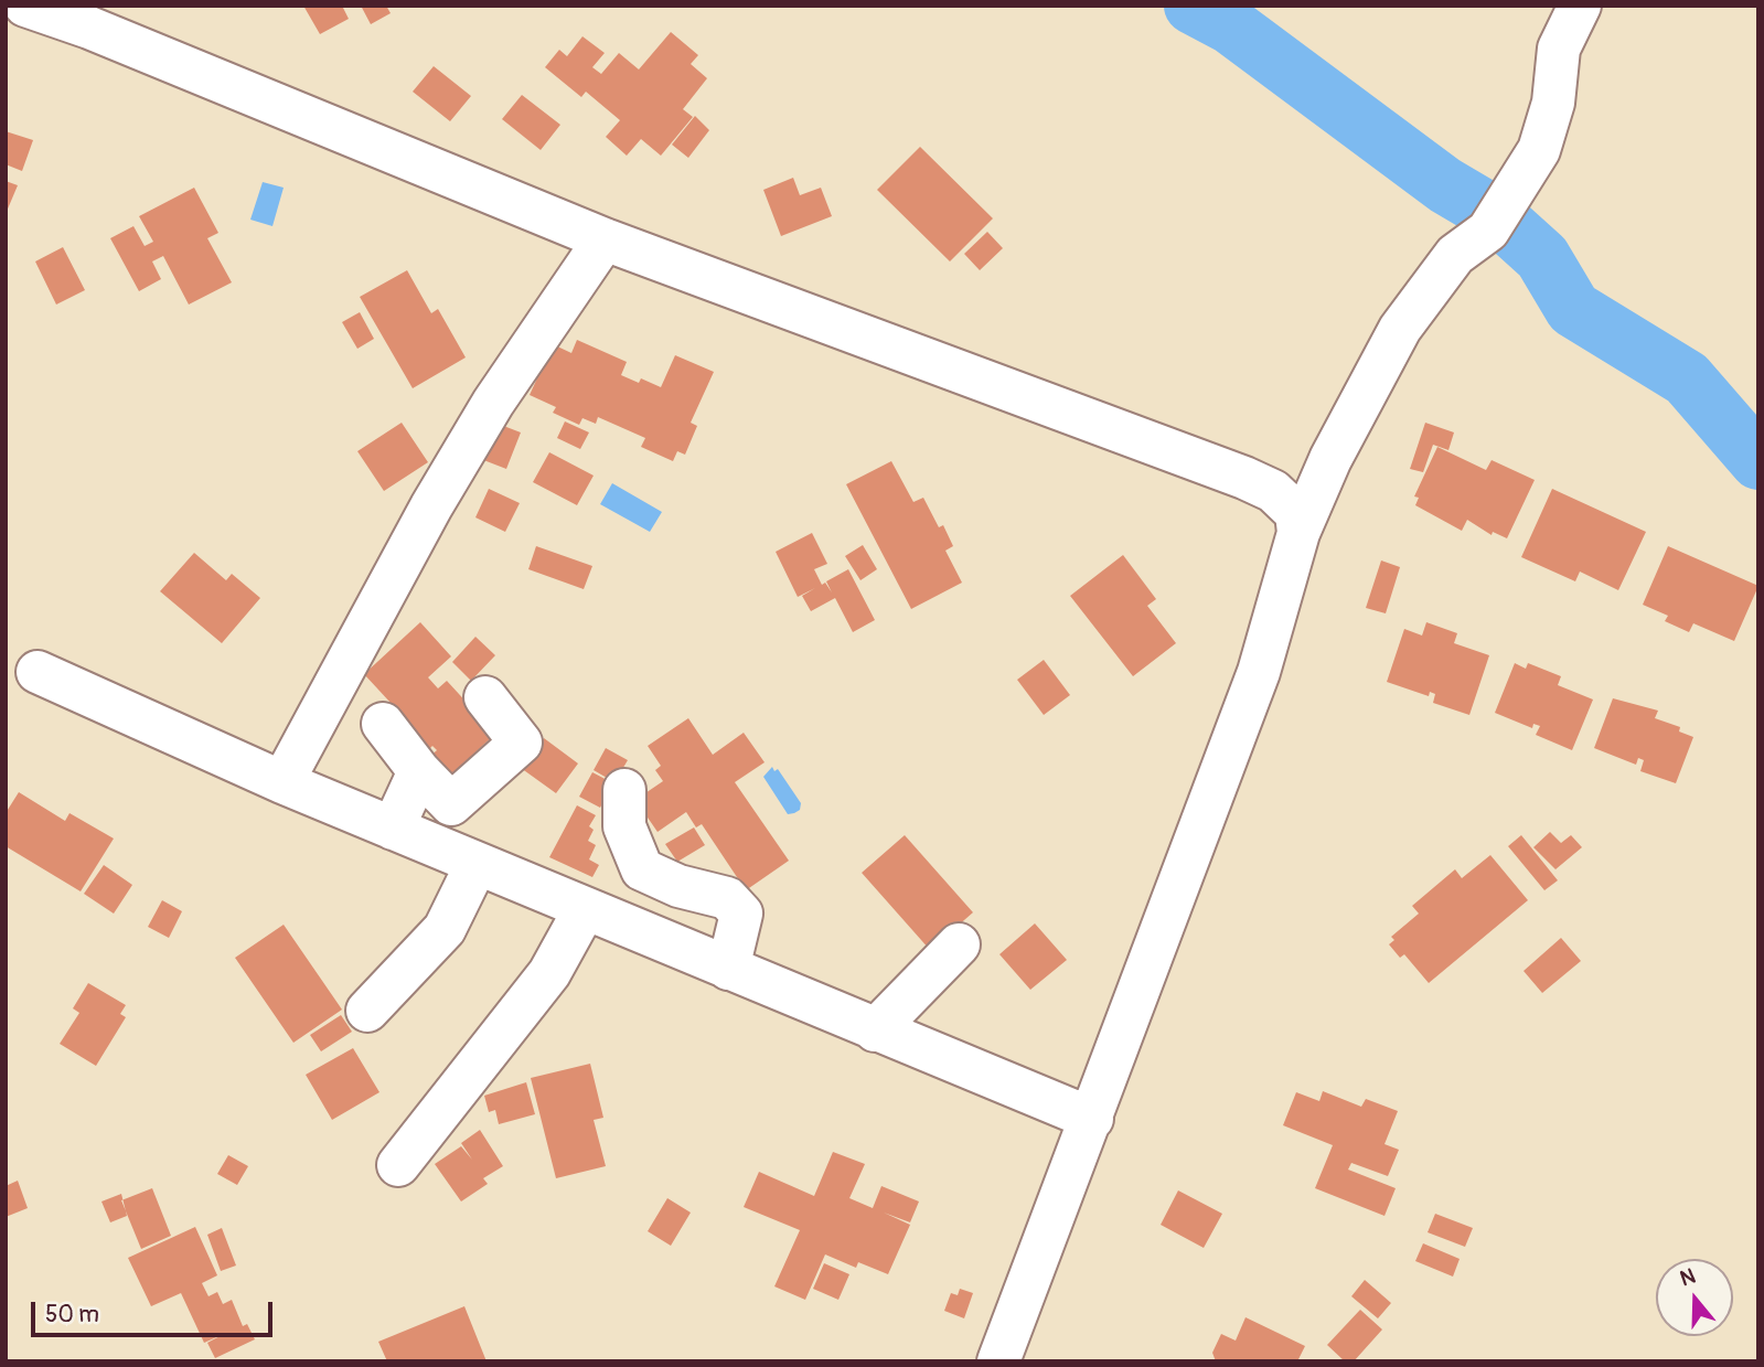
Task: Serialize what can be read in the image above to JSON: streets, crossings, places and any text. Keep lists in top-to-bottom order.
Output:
{
  "scale_bar": "50 m",
  "north": "top"
}
